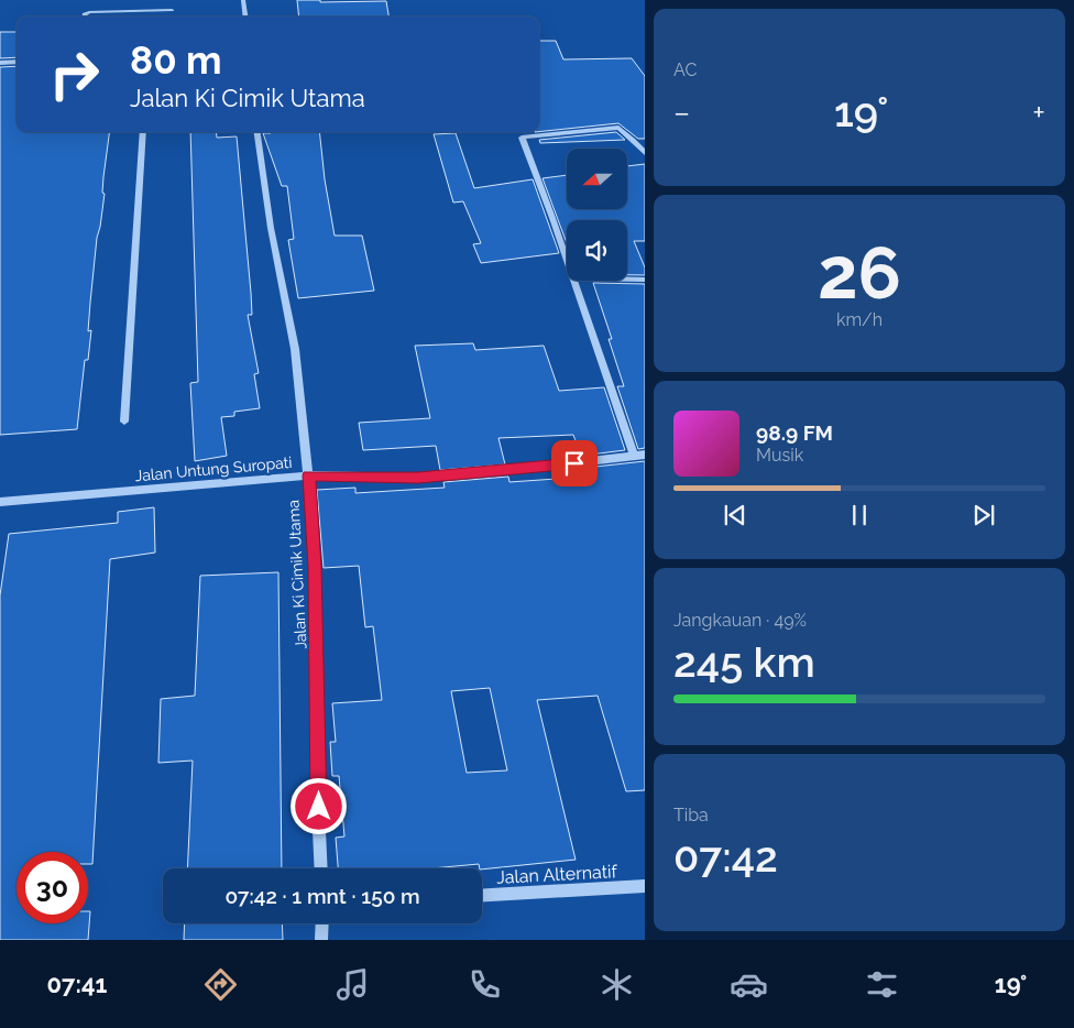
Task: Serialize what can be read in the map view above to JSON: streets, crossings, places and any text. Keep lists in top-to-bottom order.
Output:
{
  "streets": {
    "street": ["Jalan Untung Suropati", "Jalan Ki Cimik Utama", "Jalan Alternatif"]
  },
  "crossings": [
    ["Jalan Untung Suropati", "Jalan Ki Cimik Utama"]
  ],
  "north": "left",
  "page": {
    "tile": [
      "AC",
      ["26", "km/h"],
      ["Jangkauan · 49%", "245 km"],
      ["Tiba", "07:42"]
    ],
    "turn": ["80 m", "Jalan Ki Cimik Utama"],
    "heat": ["−", "19°", "+"],
    "song": ["98.9 FM", "Musik"],
    "limit": "30",
    "trip": "07:42 · 1 mnt · 150 m",
    "tabs": ["07:41", "19°"]
  }
}
